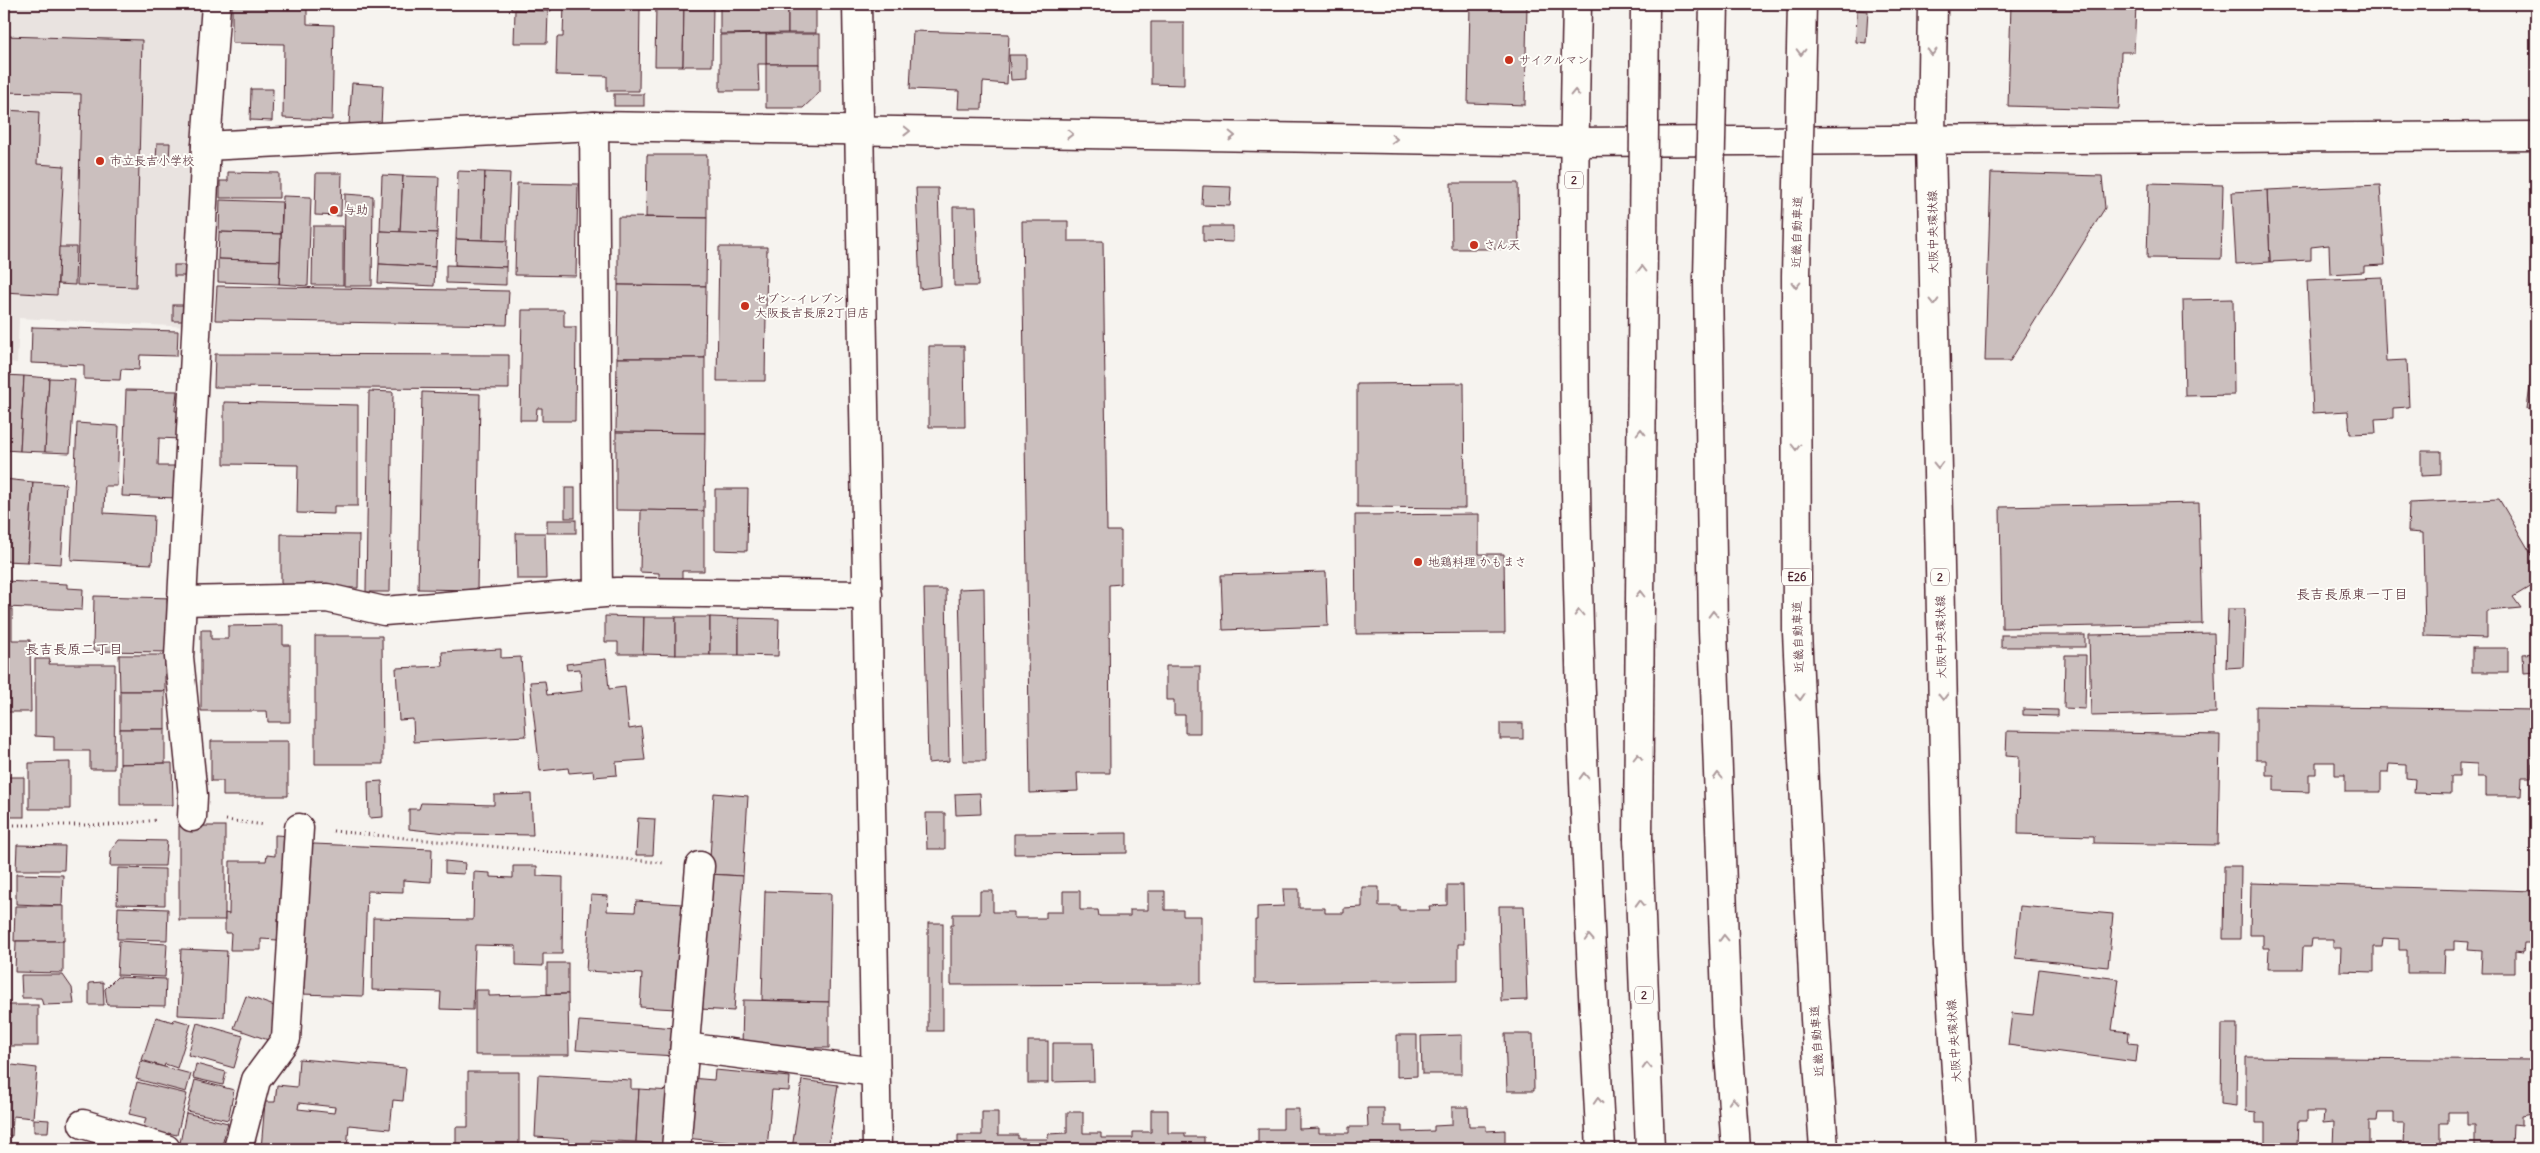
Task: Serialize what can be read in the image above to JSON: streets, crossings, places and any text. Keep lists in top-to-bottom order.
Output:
{
  "streets": {
    "main road": [
      "2",
      "近畿自動車道",
      "大阪中央環状線",
      "E26"
    ]
  },
  "districts": ["長吉長原東一丁目", "長吉長原二丁目"],
  "places": [
    "サイクルマン",
    "市立長吉小学校",
    "与助",
    "さん天",
    "セブン-イレブン 大阪長吉長原2丁目店",
    "地鶏料理 かもまさ"
  ]
}
